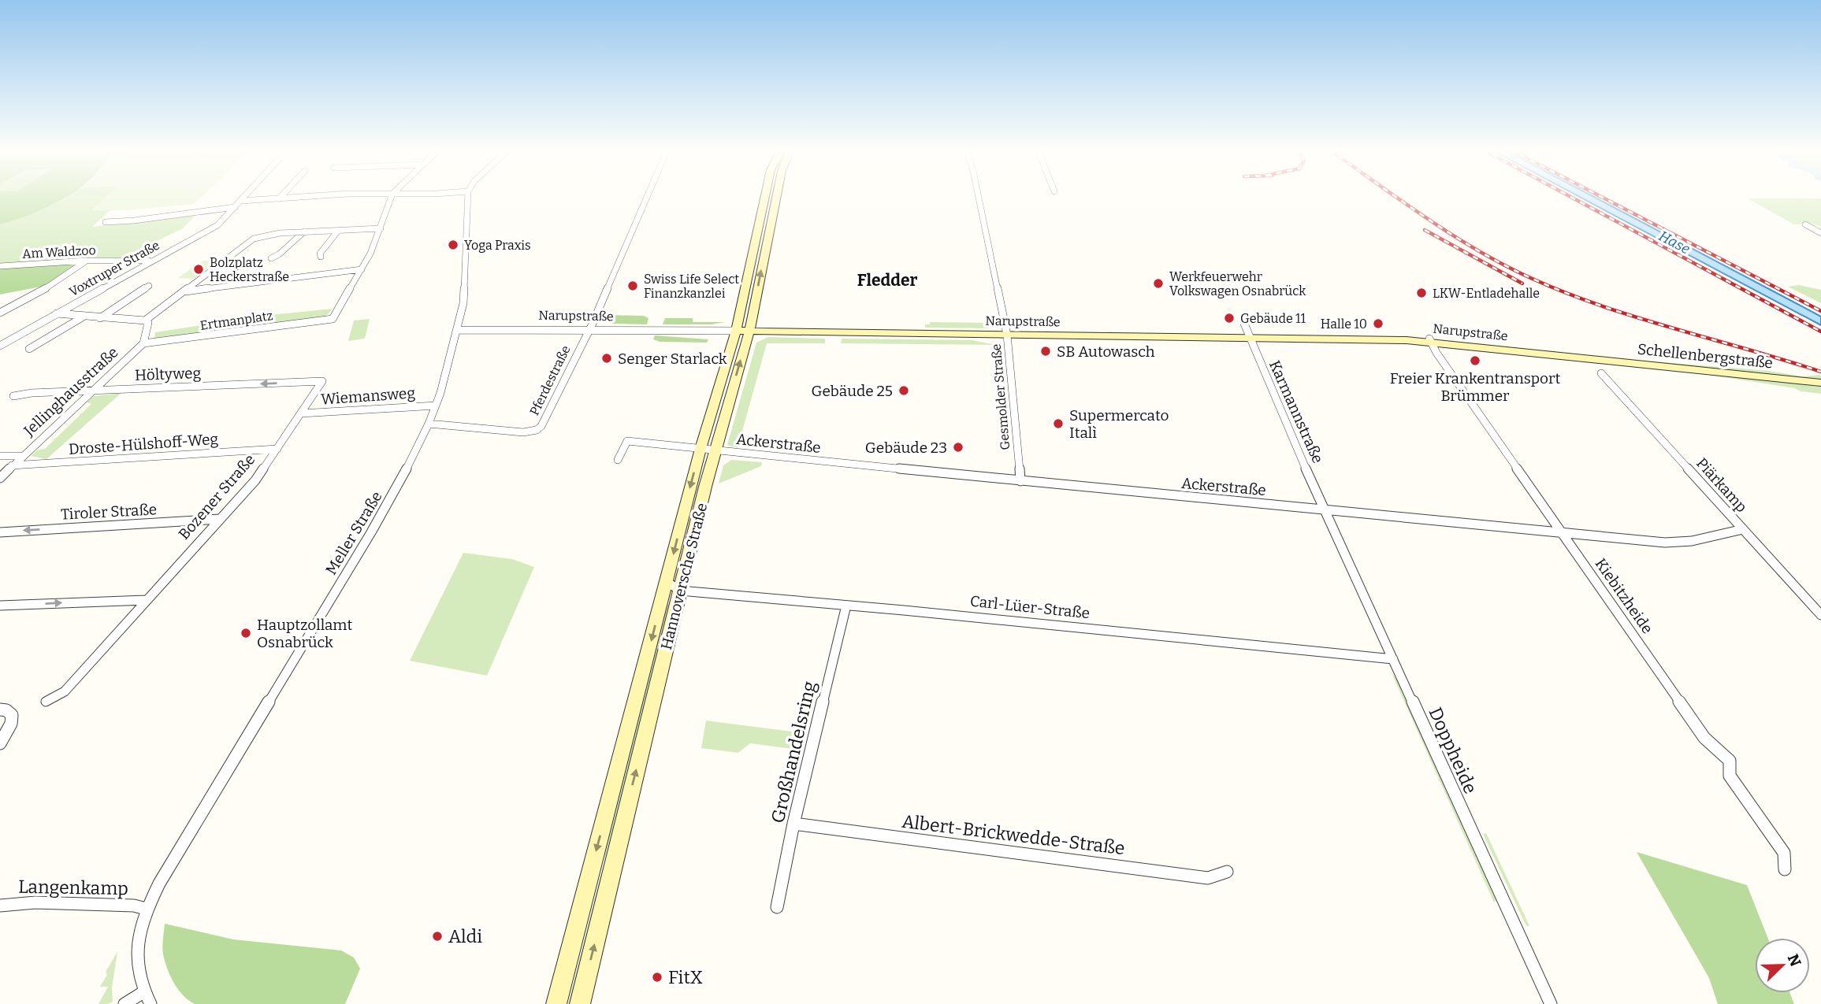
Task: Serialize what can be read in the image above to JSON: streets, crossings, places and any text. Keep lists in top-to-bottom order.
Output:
{
  "streets": {
    "main road": ["Narupstraße", "Schellenbergstraße", "Hannoversche Straße"],
    "street": [
      "Am Waldzoo",
      "Voxtruper Straße",
      "Ertmanplatz",
      "Höltyweg",
      "Pferdestraße",
      "Jellinghausstraße",
      "Wiemansweg",
      "Gesmolder Straße",
      "Karmannstraße",
      "Ackerstraße",
      "Droste-Hülshoff-Weg",
      "Piärkamp",
      "Bozener Straße",
      "Tiroler Straße",
      "Meller Straße",
      "Kiebitzheide",
      "Carl-Lüer-Straße",
      "Doppheide",
      "Großhandelsring",
      "Albert-Brickwedde-Straße",
      "Langenkamp"
    ]
  },
  "crossings": [
    ["Am Waldzoo", "Voxtruper Straße"],
    ["Narupstraße", "Schellenbergstraße"],
    ["Narupstraße", "Pferdestraße"],
    ["Narupstraße", "Gesmolder Straße"],
    ["Narupstraße", "Karmannstraße"],
    ["Narupstraße", "Meller Straße"],
    ["Narupstraße", "Hannoversche Straße"],
    ["Narupstraße", "Kiebitzheide"],
    ["Ertmanplatz", "Jellinghausstraße"],
    ["Höltyweg", "Jellinghausstraße"],
    ["Höltyweg", "Bozener Straße"],
    ["Pferdestraße", "Meller Straße"],
    ["Jellinghausstraße", "Droste-Hülshoff-Weg"],
    ["Wiemansweg", "Bozener Straße"],
    ["Wiemansweg", "Meller Straße"],
    ["Gesmolder Straße", "Ackerstraße"],
    ["Karmannstraße", "Ackerstraße"],
    ["Karmannstraße", "Doppheide"],
    ["Ackerstraße", "Piärkamp"],
    ["Ackerstraße", "Hannoversche Straße"],
    ["Ackerstraße", "Kiebitzheide"],
    ["Ackerstraße", "Doppheide"],
    ["Droste-Hülshoff-Weg", "Bozener Straße"],
    ["Bozener Straße", "Tiroler Straße"],
    ["Meller Straße", "Langenkamp"],
    ["Hannoversche Straße", "Carl-Lüer-Straße"],
    ["Carl-Lüer-Straße", "Doppheide"],
    ["Carl-Lüer-Straße", "Großhandelsring"],
    ["Großhandelsring", "Albert-Brickwedde-Straße"]
  ],
  "one_way": ["Höltyweg"],
  "districts": ["Fledder"],
  "water": ["Hase"],
  "places": [
    "Yoga Praxis",
    "Bolzplatz Heckerstraße",
    "Werkfeuerwehr Volkswagen Osnabrück",
    "Swiss Life Select Finanzkanzlei",
    "LKW-Entladehalle",
    "Gebäude 11",
    "Halle 10",
    "SB Autowasch",
    "Senger Starlack",
    "Freier Krankentransport Brümmer",
    "Gebäude 25",
    "Supermercato Italì",
    "Gebäude 23",
    "Hauptzollamt Osnabrück",
    "Aldi",
    "FitX"
  ],
  "north": "top right"
}
